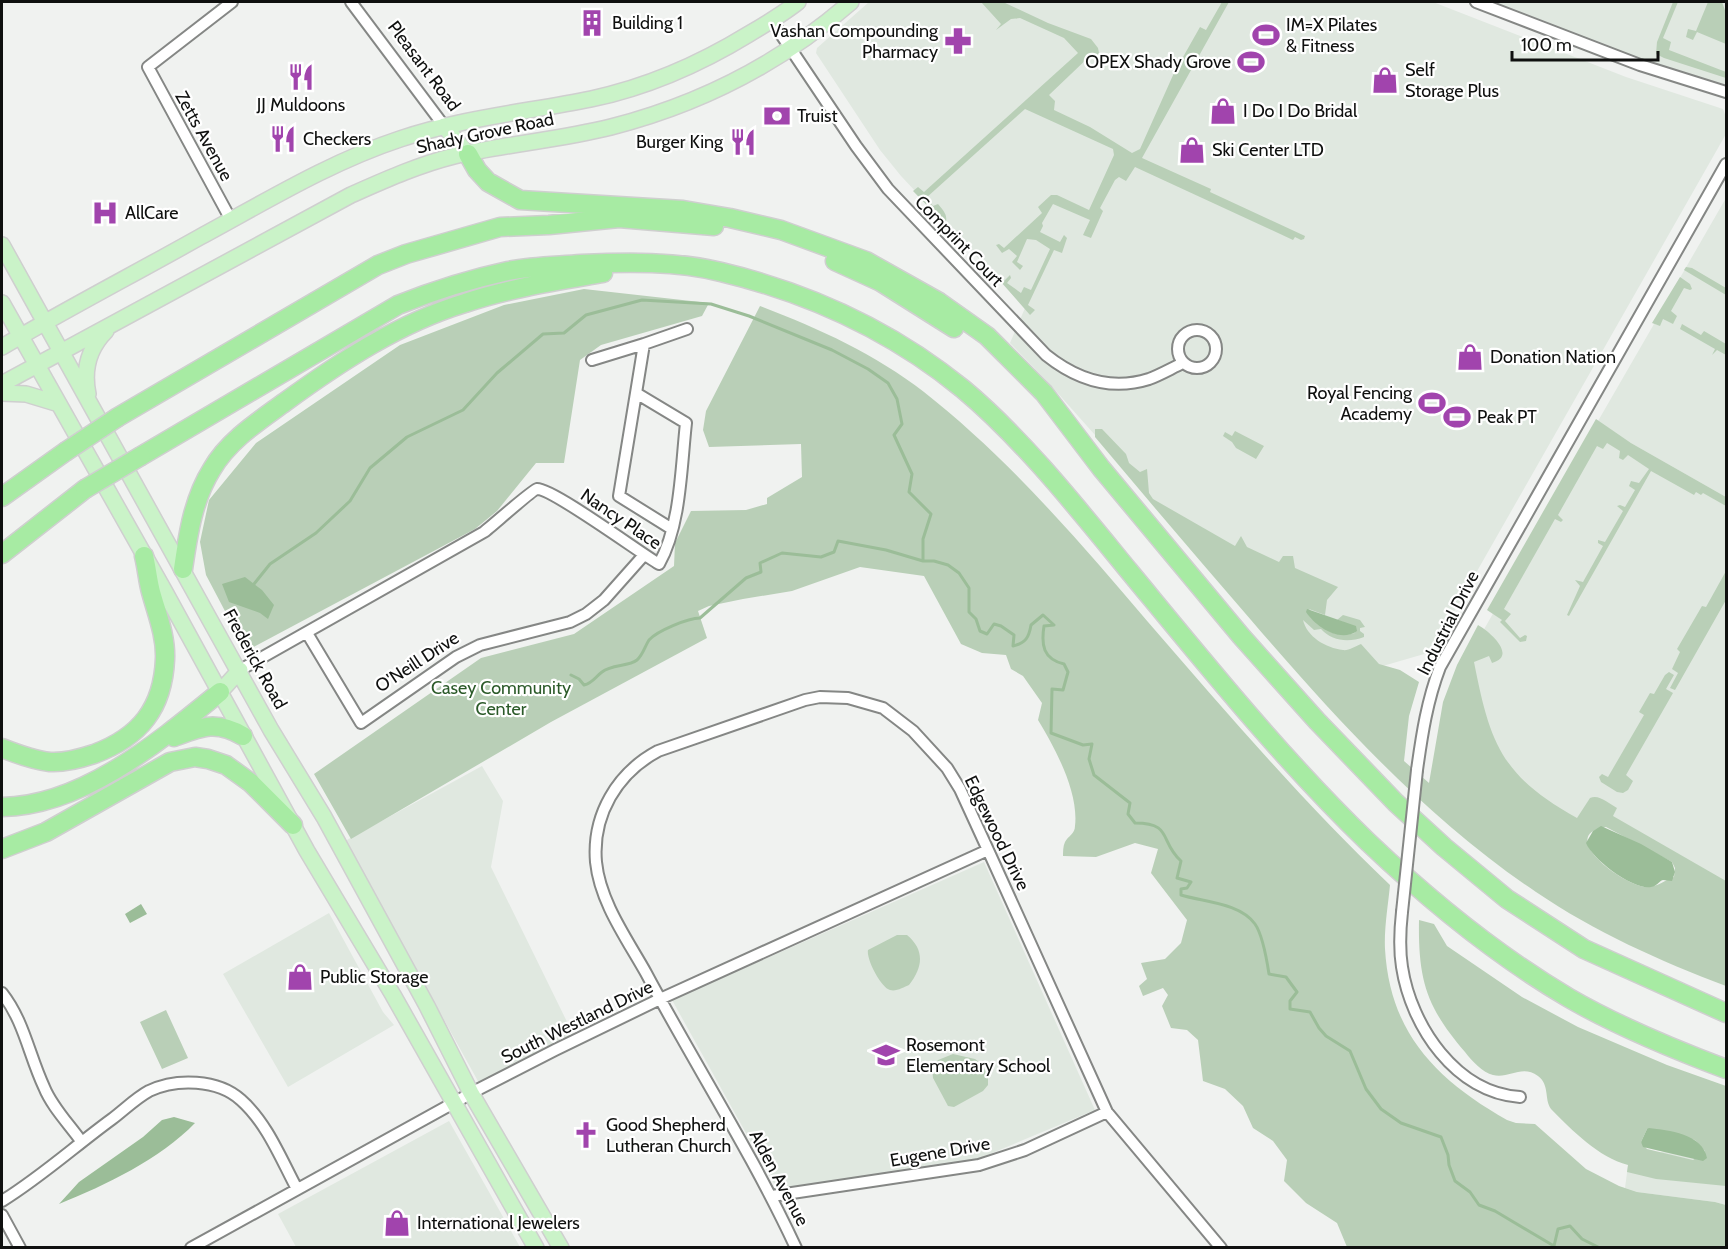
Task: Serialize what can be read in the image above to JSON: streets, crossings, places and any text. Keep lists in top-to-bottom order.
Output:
{
  "streets": {
    "main road": ["Pleasant Road", "Shady Grove Road", "Frederick Road"],
    "street": [
      "Zetts Avenue",
      "Comprint Court",
      "Nancy Place",
      "Industrial Drive",
      "O'Neill Drive",
      "Edgewood Drive",
      "South Westland Drive",
      "Eugene Drive",
      "Alden Avenue"
    ]
  },
  "crossings": [
    ["Pleasant Road", "Shady Grove Road"],
    ["Shady Grove Road", "Zetts Avenue"],
    ["Shady Grove Road", "Comprint Court"],
    ["Shady Grove Road", "Frederick Road"],
    ["Nancy Place", "O'Neill Drive"],
    ["Frederick Road", "South Westland Drive"],
    ["Edgewood Drive", "South Westland Drive"],
    ["Edgewood Drive", "Eugene Drive"],
    ["Edgewood Drive", "Alden Avenue"],
    ["South Westland Drive", "Alden Avenue"],
    ["Eugene Drive", "Alden Avenue"]
  ],
  "parks": ["Casey Community Center"],
  "places": {
    "building": ["Building 1"],
    "sports": [
      "IM=X Pilates & Fitness",
      "OPEX Shady Grove",
      "Royal Fencing Academy",
      "Peak PT"
    ],
    "pharmacy": ["Vashan Compounding Pharmacy"],
    "restaurant": ["JJ Muldoons", "Checkers", "Burger King"],
    "shop": [
      "Self Storage Plus",
      "I Do I Do Bridal",
      "Ski Center LTD",
      "Donation Nation",
      "Public Storage",
      "International Jewelers"
    ],
    "bank": ["Truist"],
    "hospital": ["AllCare"],
    "school or university": ["Rosemont Elementary School"],
    "church": ["Good Shepherd Lutheran Church"]
  },
  "scale_bar": "100 m"
}
